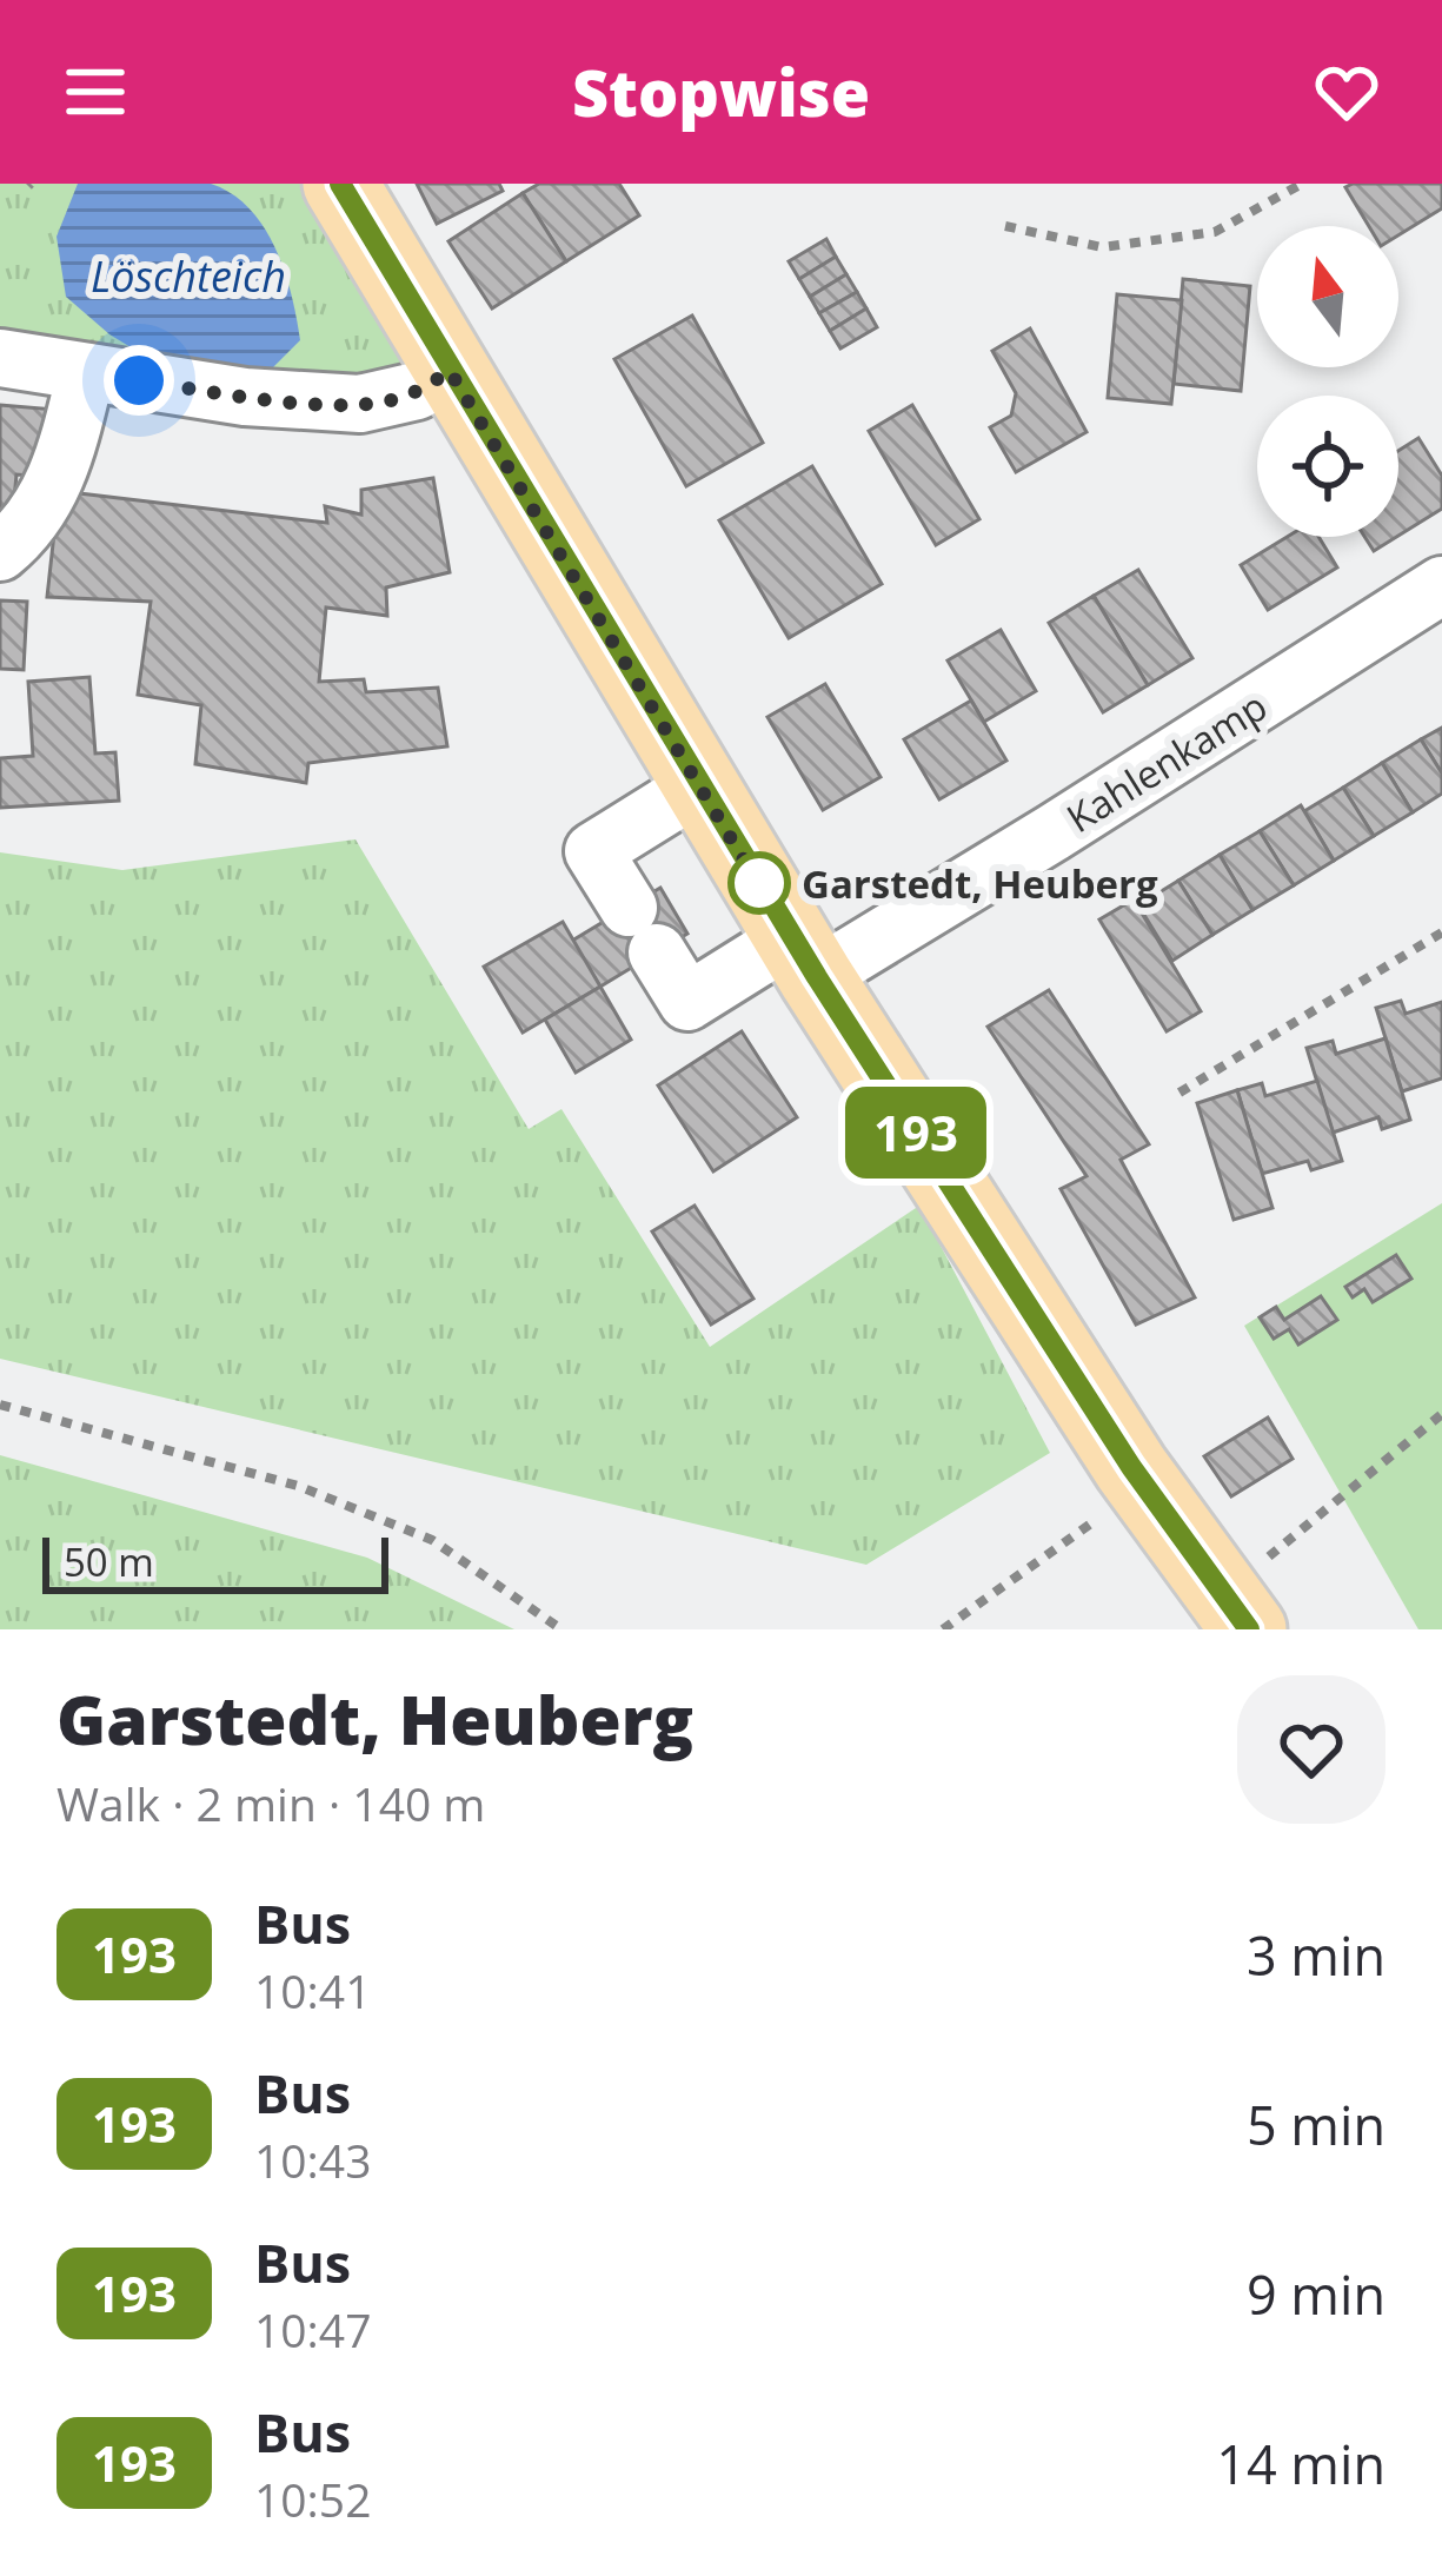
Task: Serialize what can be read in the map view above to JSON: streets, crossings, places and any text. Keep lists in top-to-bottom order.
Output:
{
  "streets": {
    "street": ["Kahlenkamp"]
  },
  "water": ["Löschteich"],
  "places": ["Garstedt, Heuberg"],
  "lines": ["bus line 193"],
  "scale_bar": "50 m",
  "north": "top",
  "page": {
    "header": "Stopwise",
    "on_map": "193",
    "scale": "50 m",
    "heading": ["Garstedt, Heuberg", "Walk · 2 min · 140 m"],
    "list": [
      {
        "mark": "193",
        "name": "Bus",
        "note": "10:41",
        "value": "3 min"
      },
      {
        "mark": "193",
        "name": "Bus",
        "note": "10:43",
        "value": "5 min"
      },
      {
        "mark": "193",
        "name": "Bus",
        "note": "10:47",
        "value": "9 min"
      },
      {
        "mark": "193",
        "name": "Bus",
        "note": "10:52",
        "value": "14 min"
      }
    ]
  }
}
